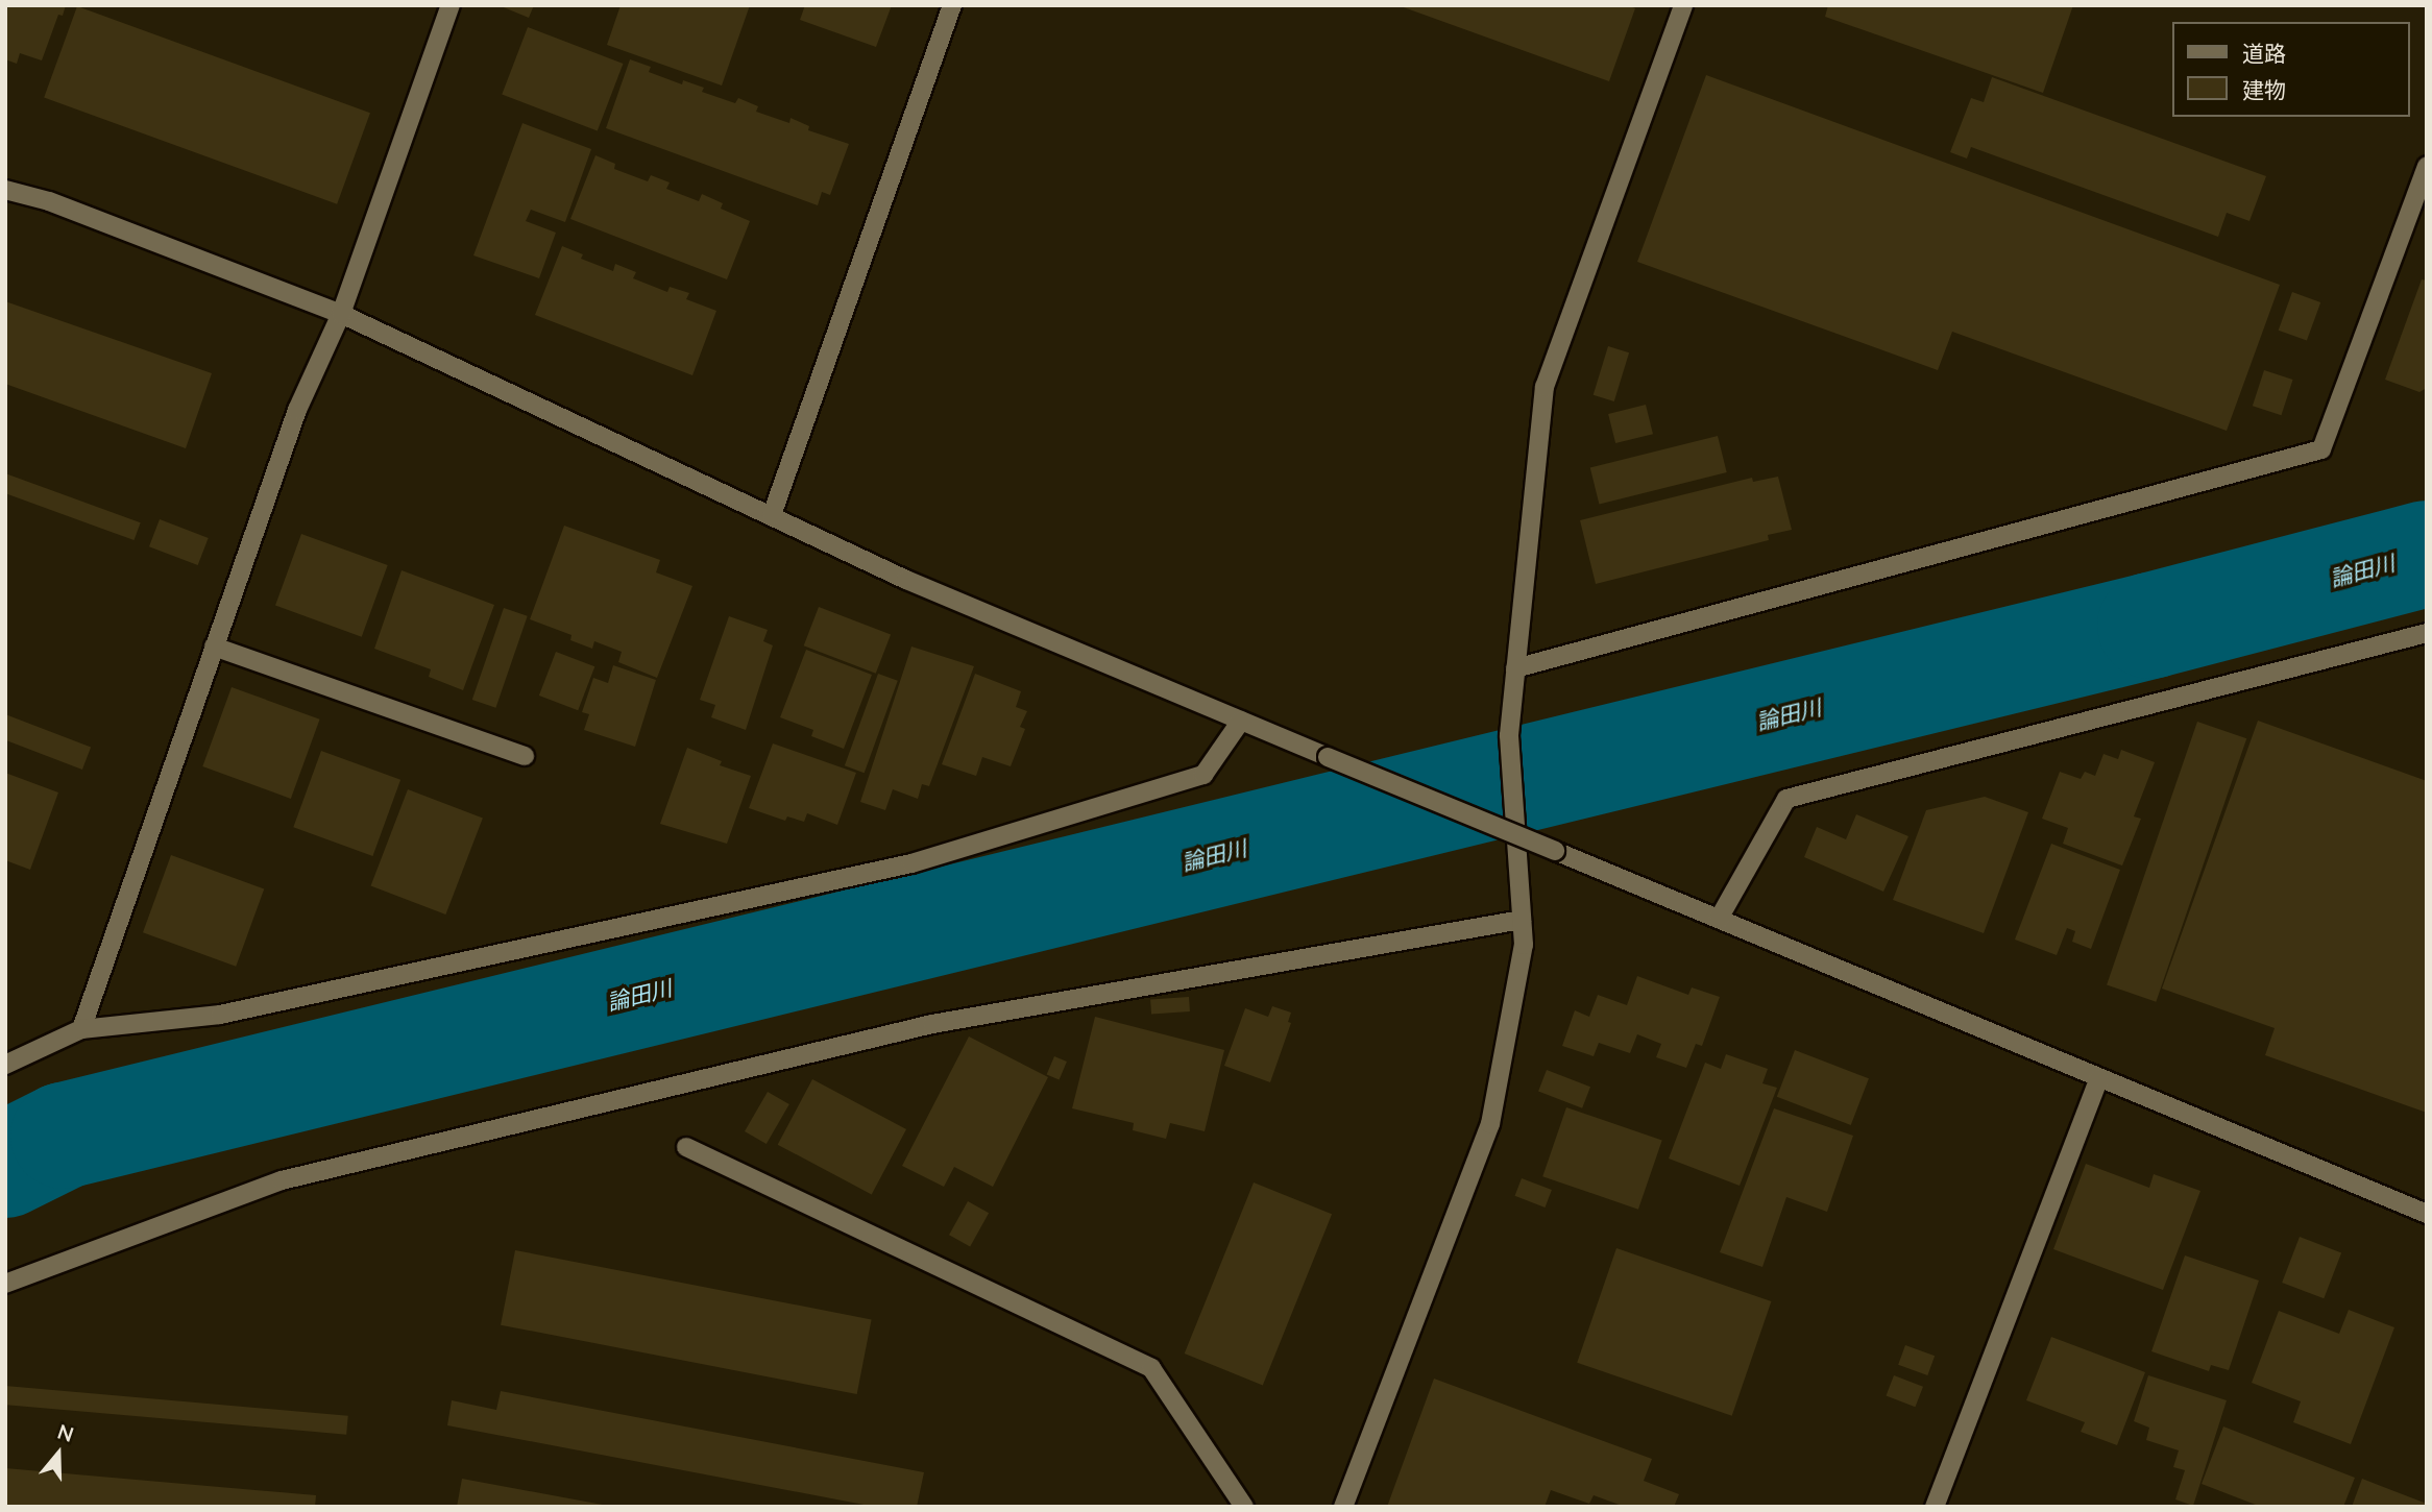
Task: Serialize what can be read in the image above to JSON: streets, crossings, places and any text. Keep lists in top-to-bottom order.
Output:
{
  "water": ["論田川"],
  "legend": ["道路", "建物"],
  "north": "top"
}
